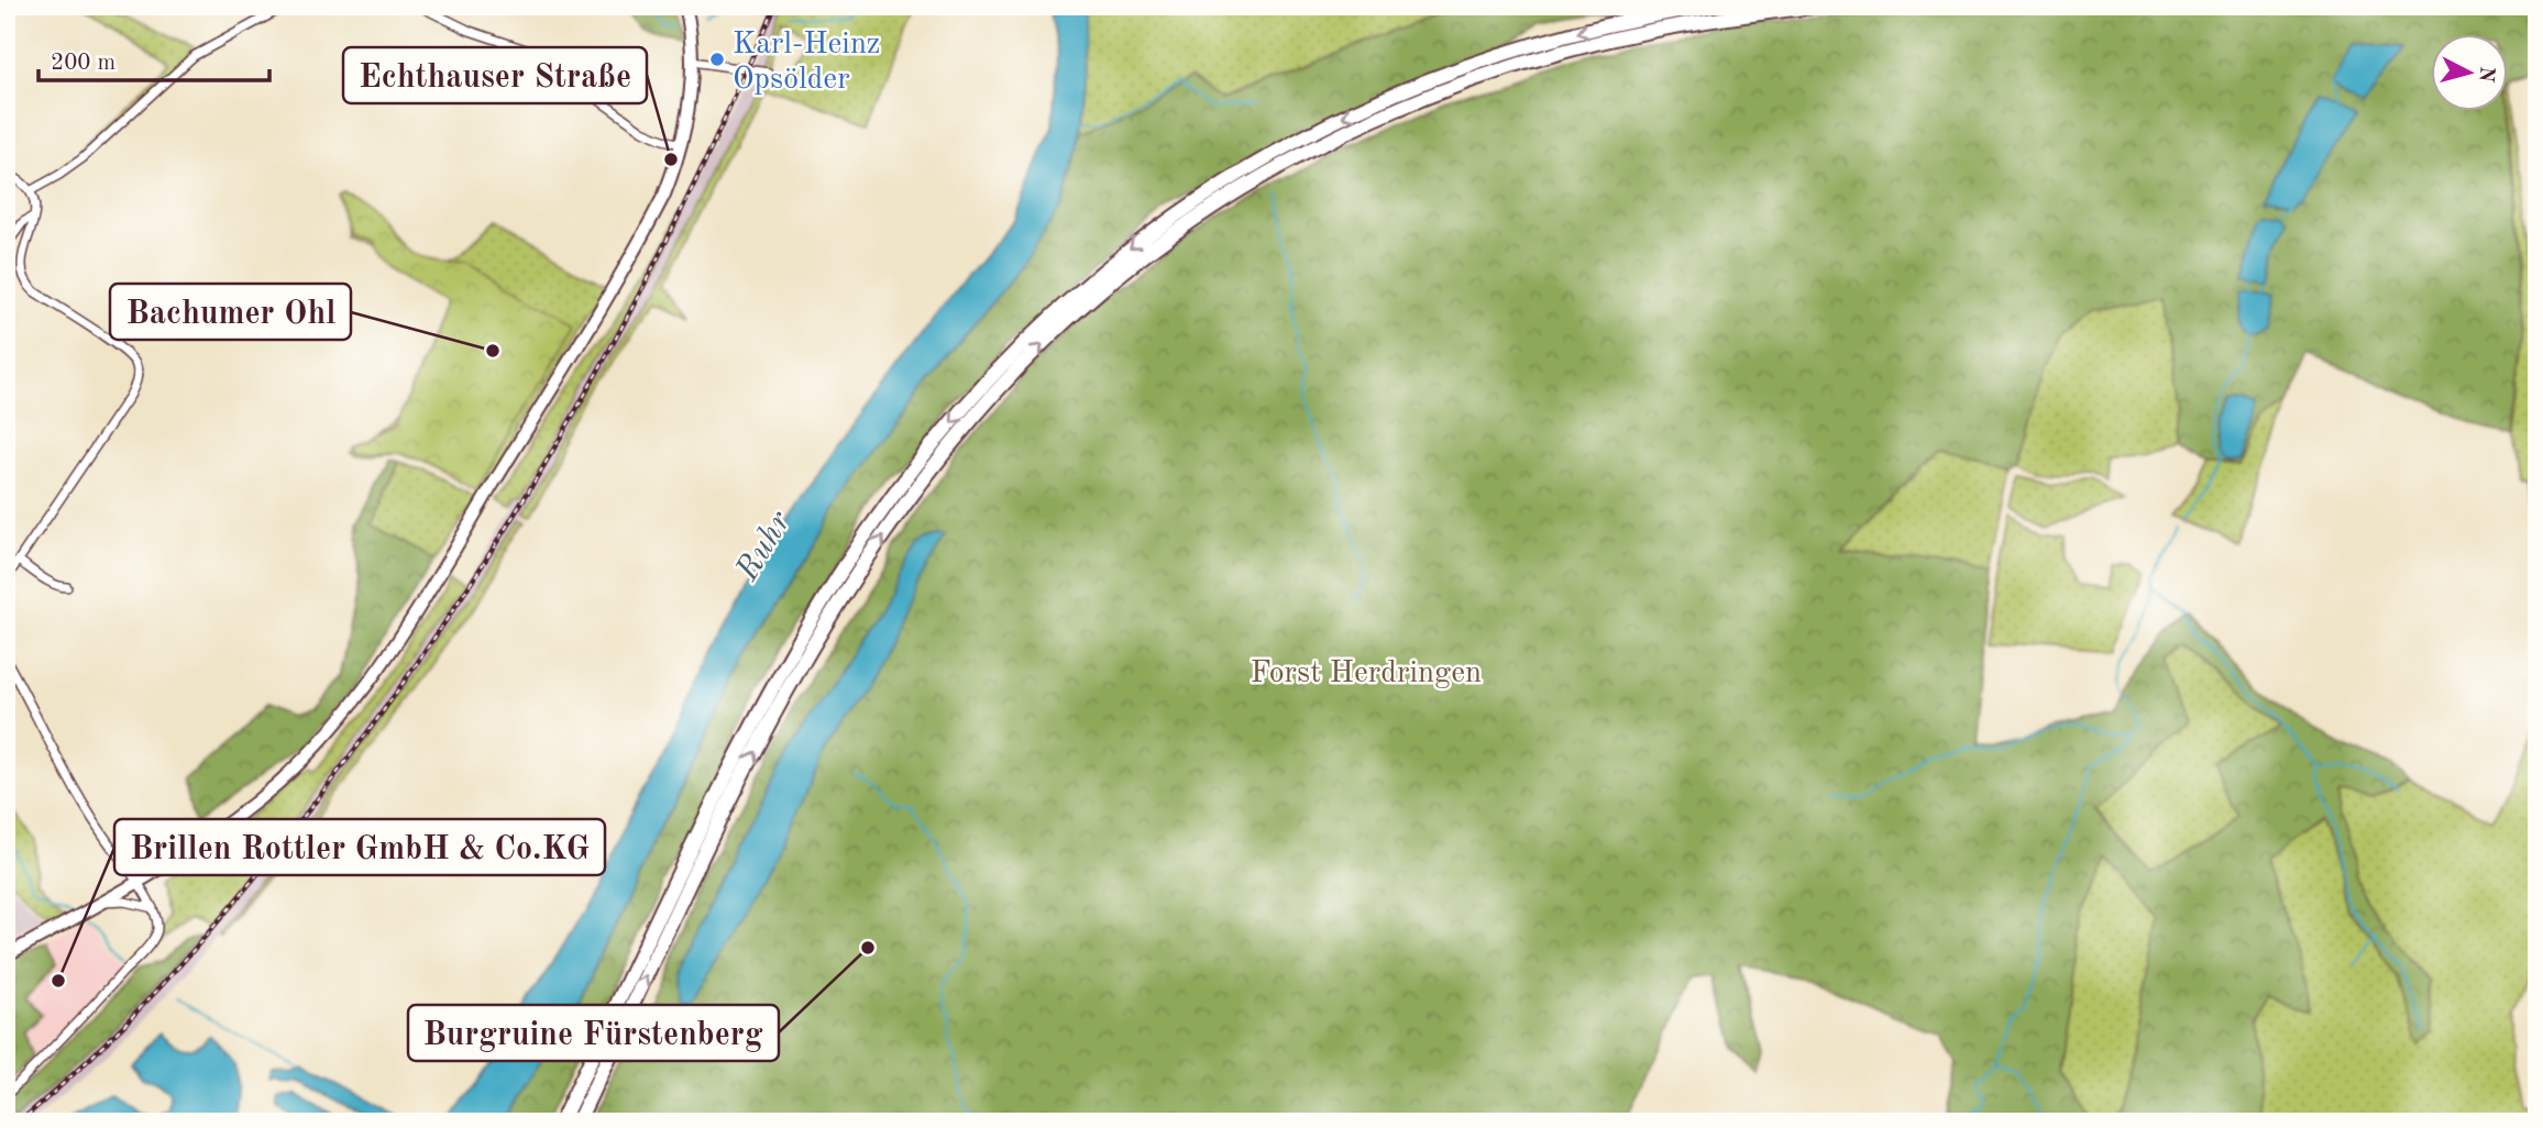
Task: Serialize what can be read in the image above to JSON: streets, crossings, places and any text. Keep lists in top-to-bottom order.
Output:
{
  "water": ["Ruhr"],
  "parks": ["Forst Herdringen"],
  "places": [
    "Karl-Heinz Opsölder",
    "Echthauser Straße",
    "Bachumer Ohl",
    "Burgruine Fürstenberg",
    "Brillen Rottler GmbH & Co.KG"
  ],
  "scale_bar": "200 m",
  "north": "right"
}
